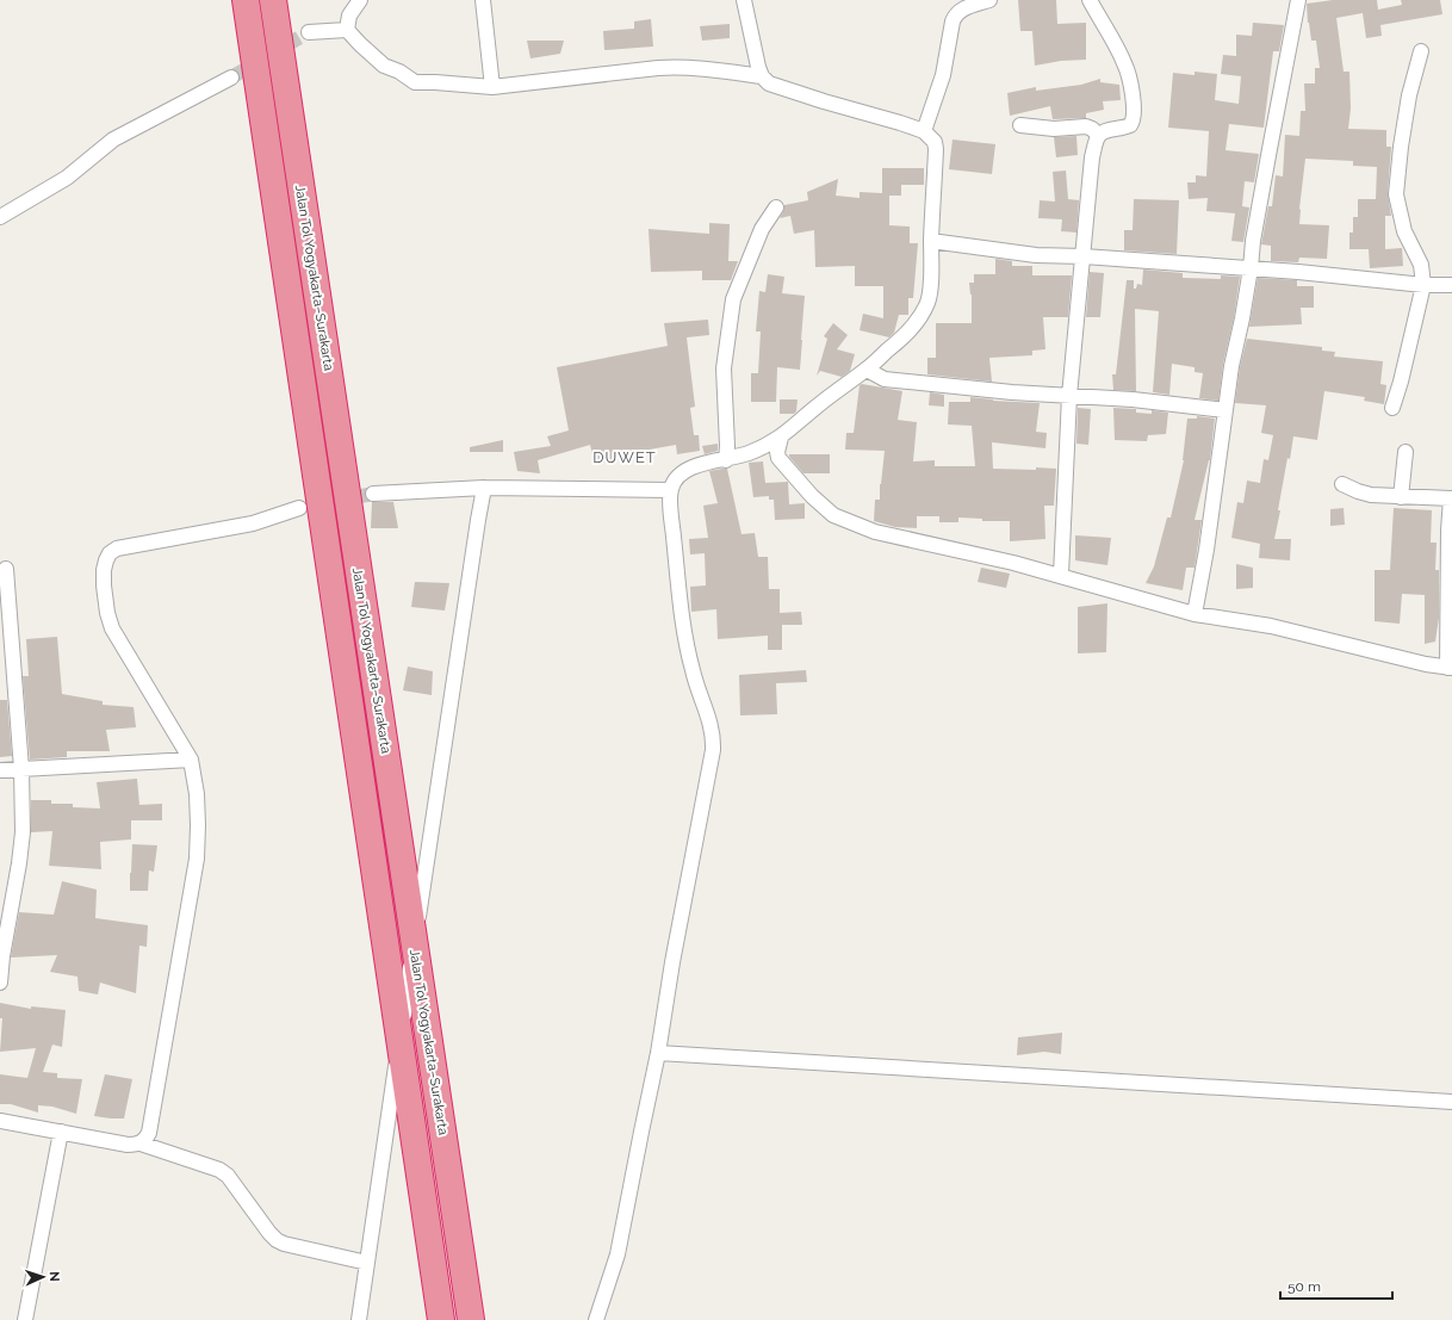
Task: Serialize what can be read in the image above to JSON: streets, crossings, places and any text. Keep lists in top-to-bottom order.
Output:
{
  "streets": {
    "highway": ["Jalan Tol Yogyakarta–Surakarta"]
  },
  "districts": ["DUWET"],
  "scale_bar": "50 m",
  "north": "right"
}
